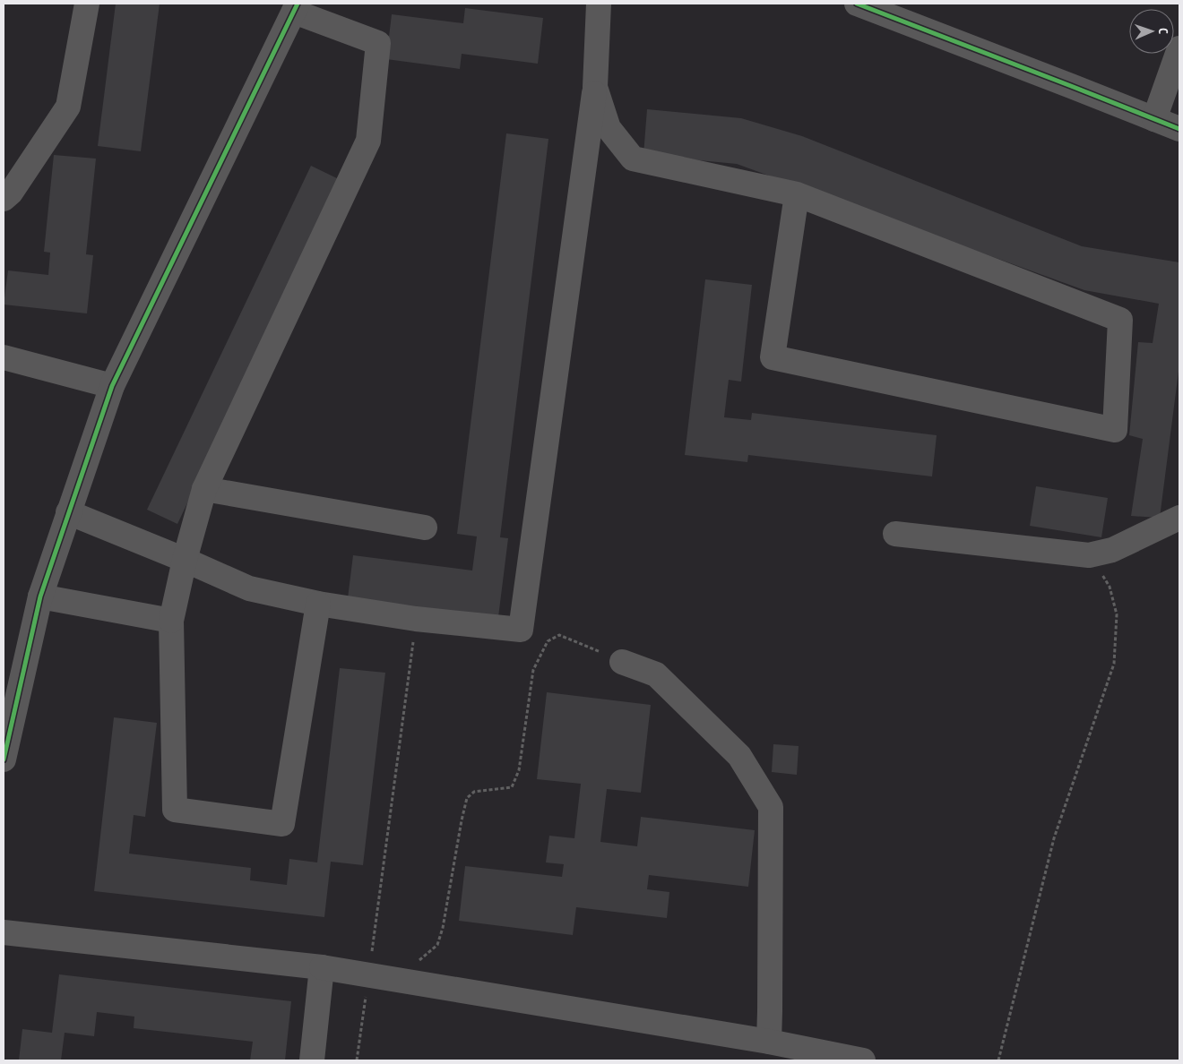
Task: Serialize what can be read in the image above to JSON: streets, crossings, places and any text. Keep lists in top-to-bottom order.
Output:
{
  "north": "right"
}
